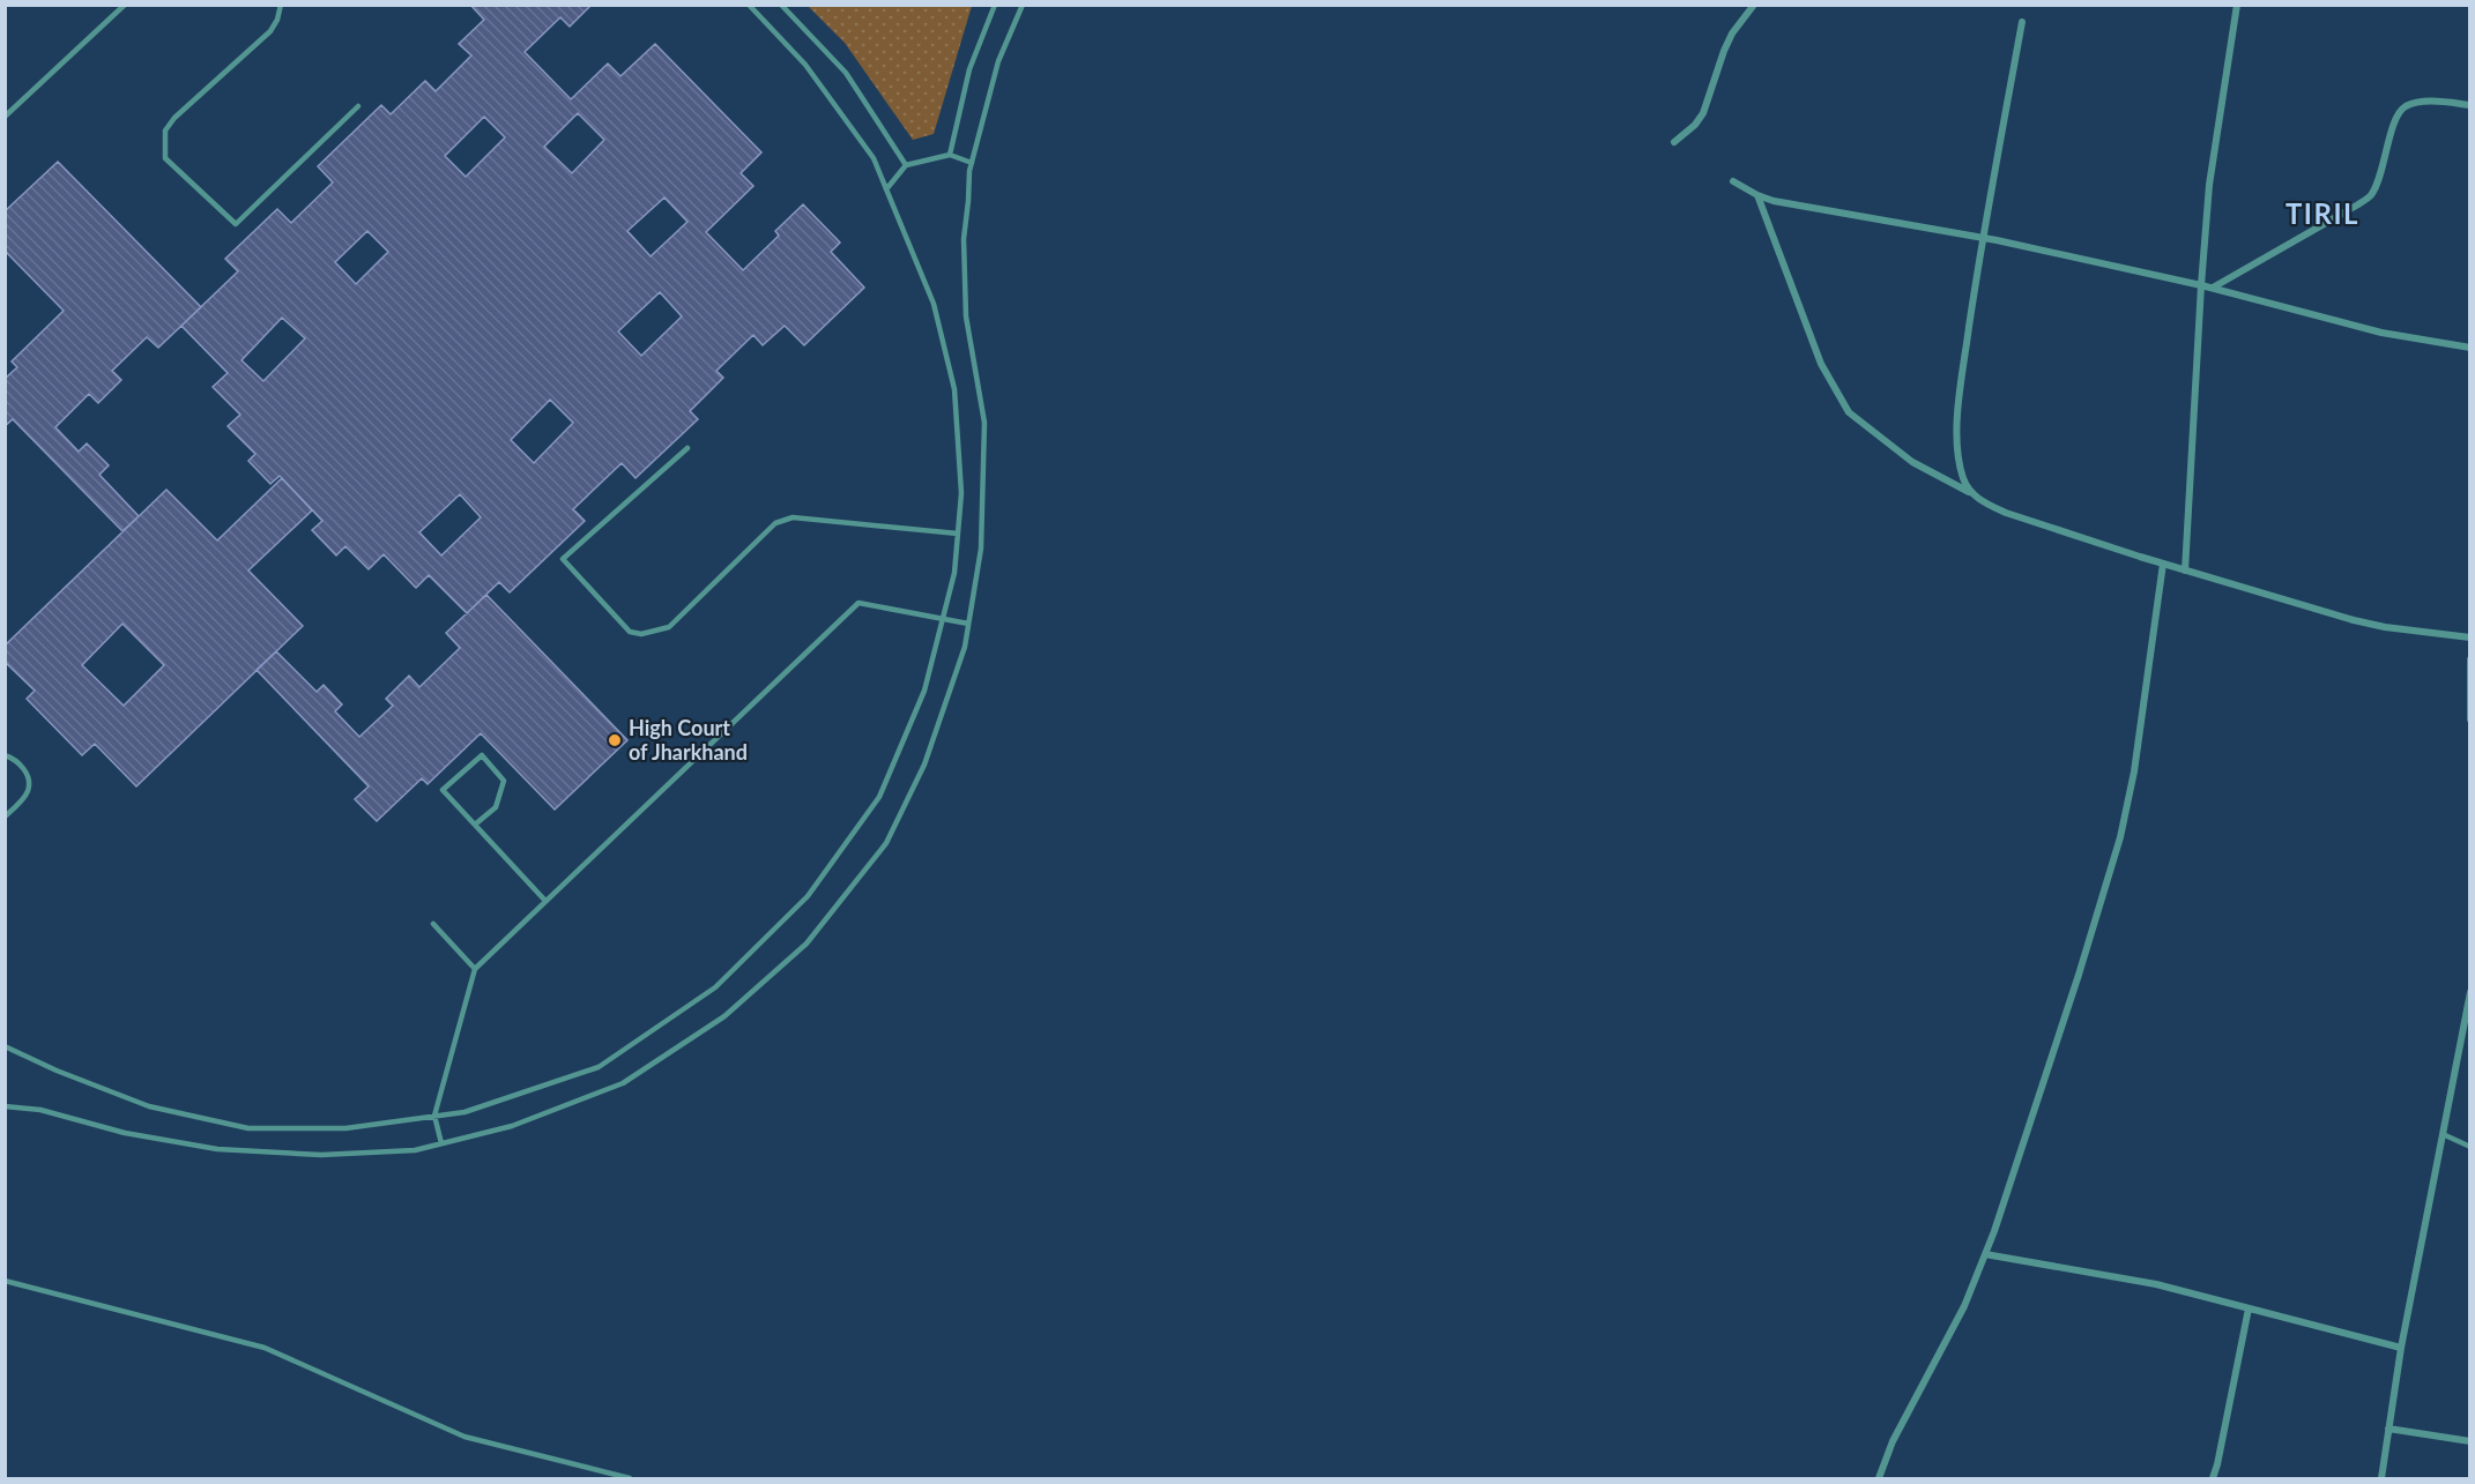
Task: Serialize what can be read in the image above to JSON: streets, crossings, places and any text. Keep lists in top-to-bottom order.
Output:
{
  "districts": ["TIRIL"],
  "places": ["High Court of Jharkhand"]
}
